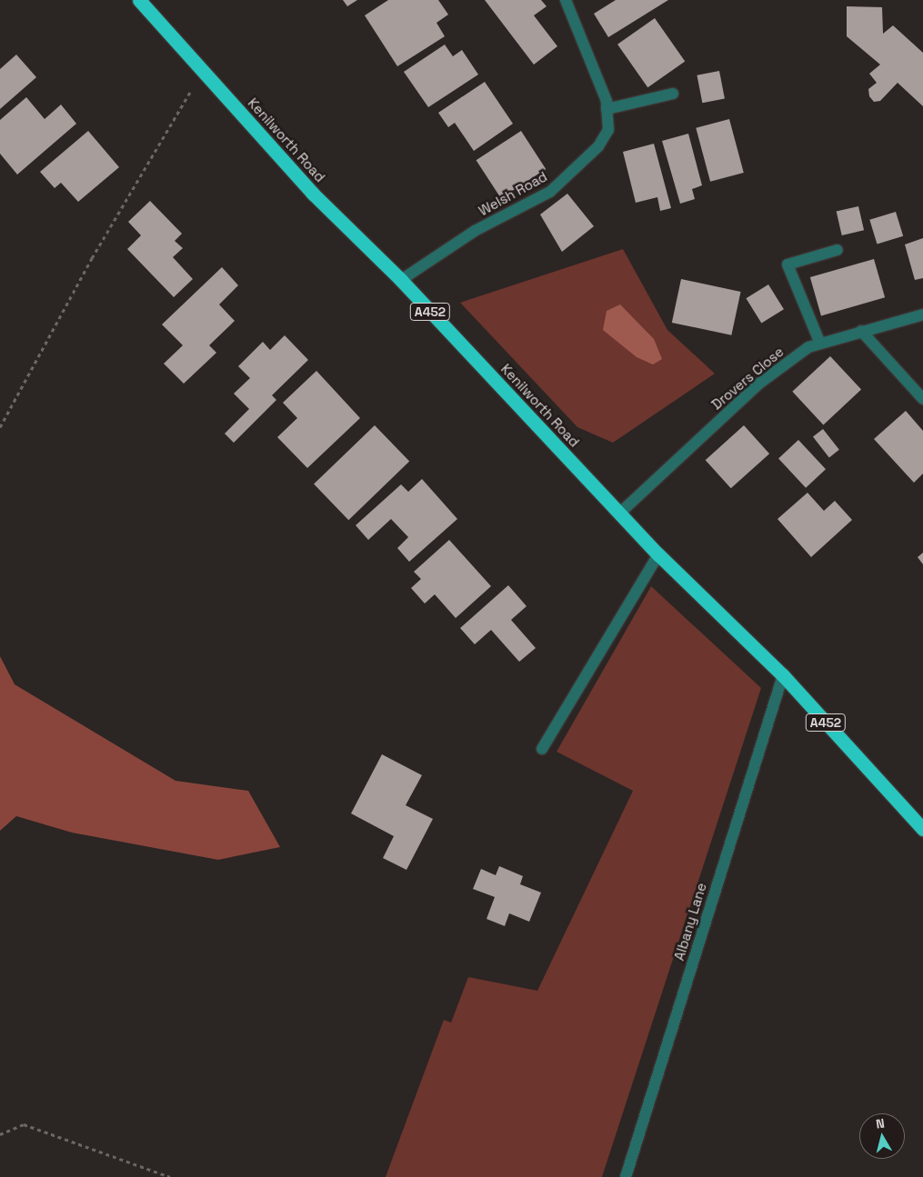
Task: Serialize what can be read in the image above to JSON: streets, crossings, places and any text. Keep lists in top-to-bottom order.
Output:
{
  "streets": {
    "highway": ["Kenilworth Road", "A452"],
    "street": ["Welsh Road", "Drovers Close", "Albany Lane"]
  },
  "crossings": [
    ["Kenilworth Road", "Welsh Road"],
    ["Kenilworth Road", "Drovers Close"],
    ["Kenilworth Road", "Albany Lane"]
  ],
  "north": "top"
}
